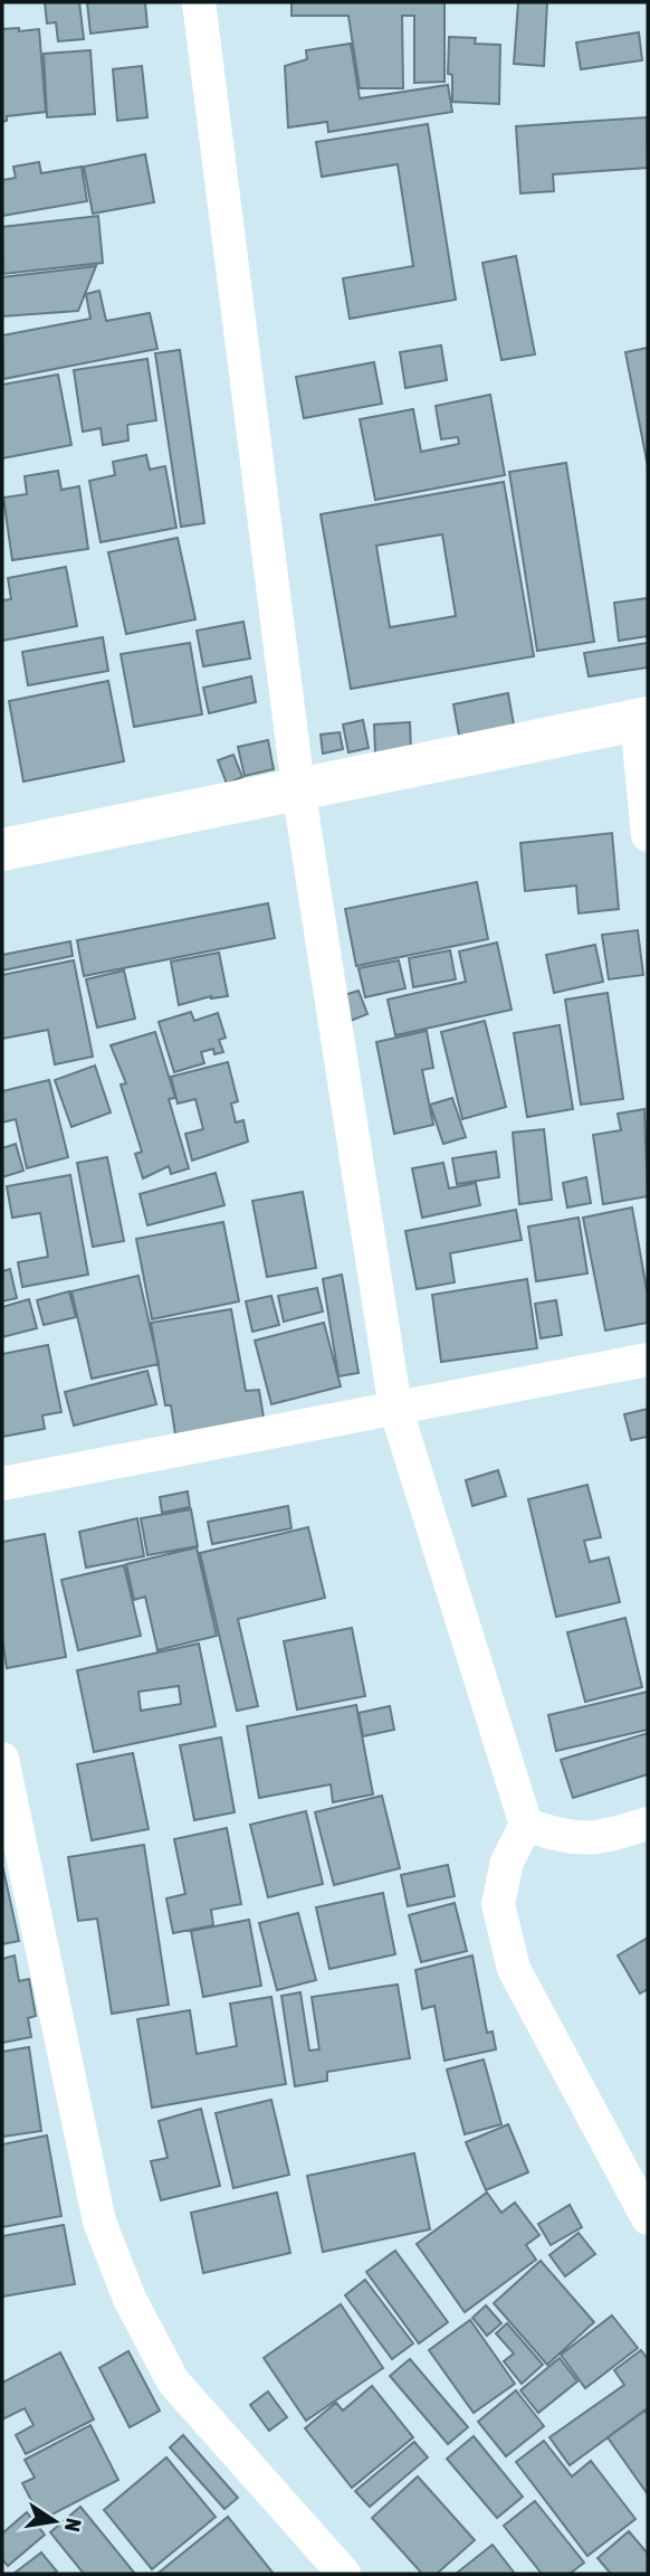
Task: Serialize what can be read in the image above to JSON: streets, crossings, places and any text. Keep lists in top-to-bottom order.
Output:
{
  "north": "right"
}
